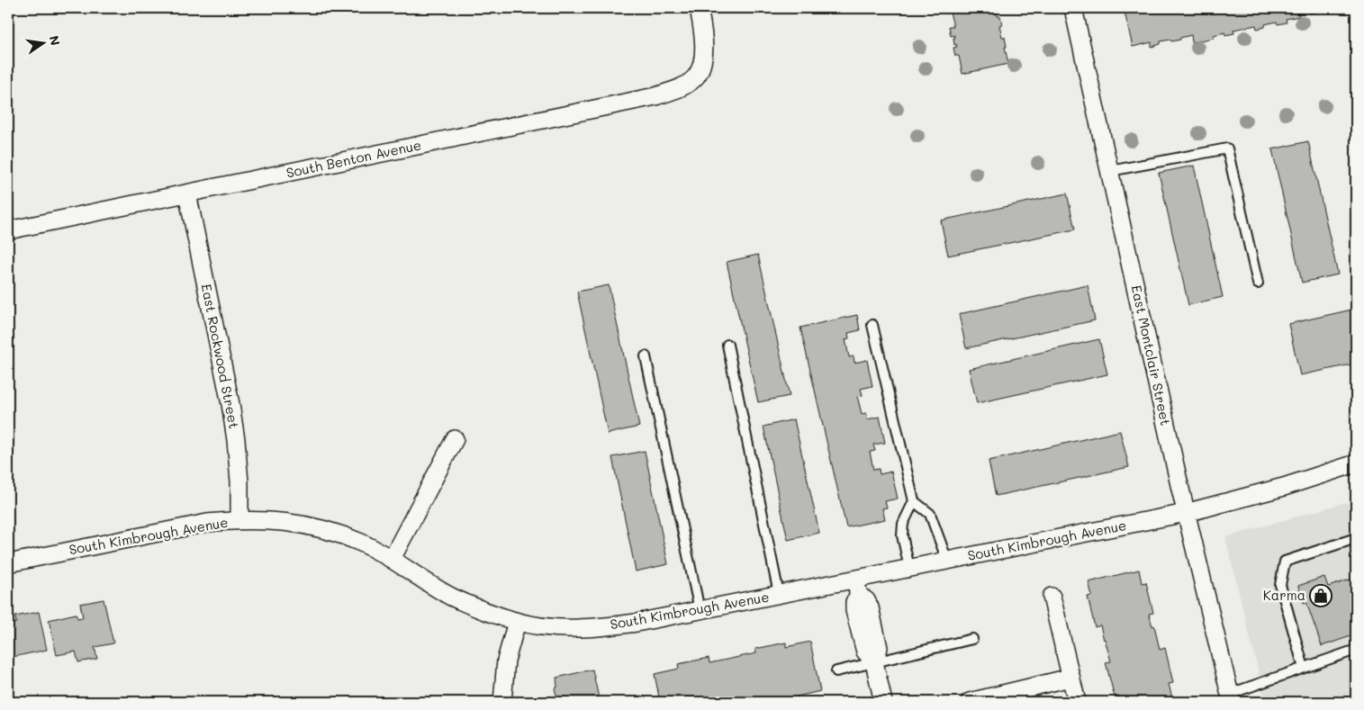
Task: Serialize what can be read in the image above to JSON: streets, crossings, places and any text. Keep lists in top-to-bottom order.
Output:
{
  "streets": {
    "street": [
      "South Benton Avenue",
      "East Montclair Street",
      "East Rockwood Street",
      "South Kimbrough Avenue"
    ]
  },
  "crossings": [
    ["South Benton Avenue", "East Rockwood Street"],
    ["East Montclair Street", "South Kimbrough Avenue"],
    ["East Rockwood Street", "South Kimbrough Avenue"]
  ],
  "places": {
    "shop": ["Karma"]
  },
  "north": "right"
}
